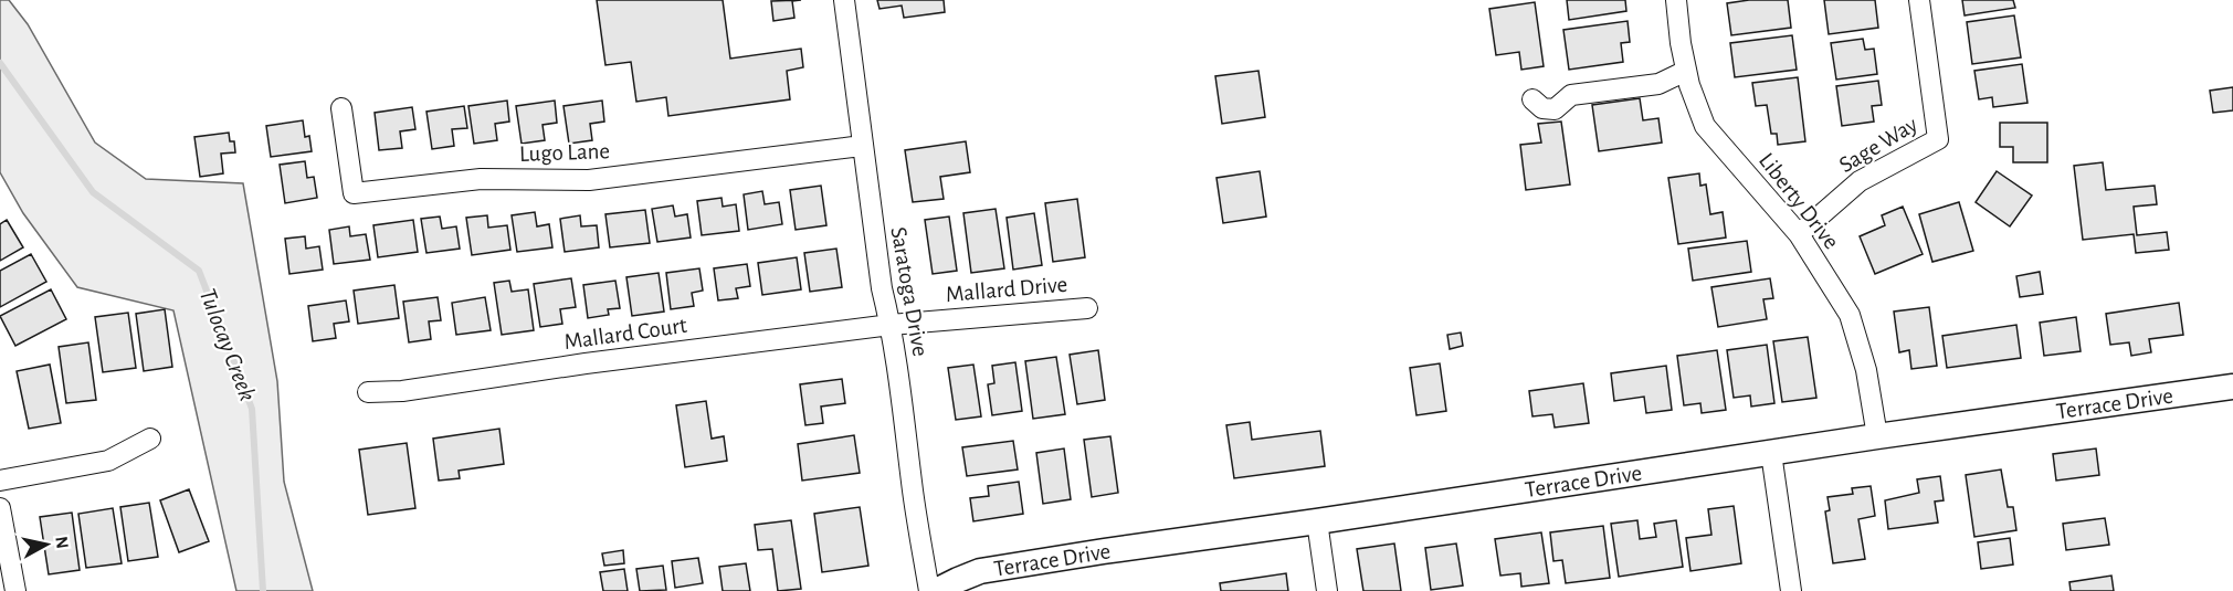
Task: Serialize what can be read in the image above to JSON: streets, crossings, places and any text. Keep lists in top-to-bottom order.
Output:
{
  "streets": {
    "street": [
      "Sage Way",
      "Lugo Lane",
      "Liberty Drive",
      "Mallard Drive",
      "Saratoga Drive",
      "Mallard Court",
      "Terrace Drive"
    ]
  },
  "crossings": [
    ["Sage Way", "Liberty Drive"],
    ["Lugo Lane", "Saratoga Drive"],
    ["Liberty Drive", "Terrace Drive"],
    ["Mallard Drive", "Saratoga Drive"],
    ["Mallard Drive", "Mallard Court"],
    ["Saratoga Drive", "Mallard Court"]
  ],
  "water": ["Tulocay Creek"],
  "north": "right"
}
